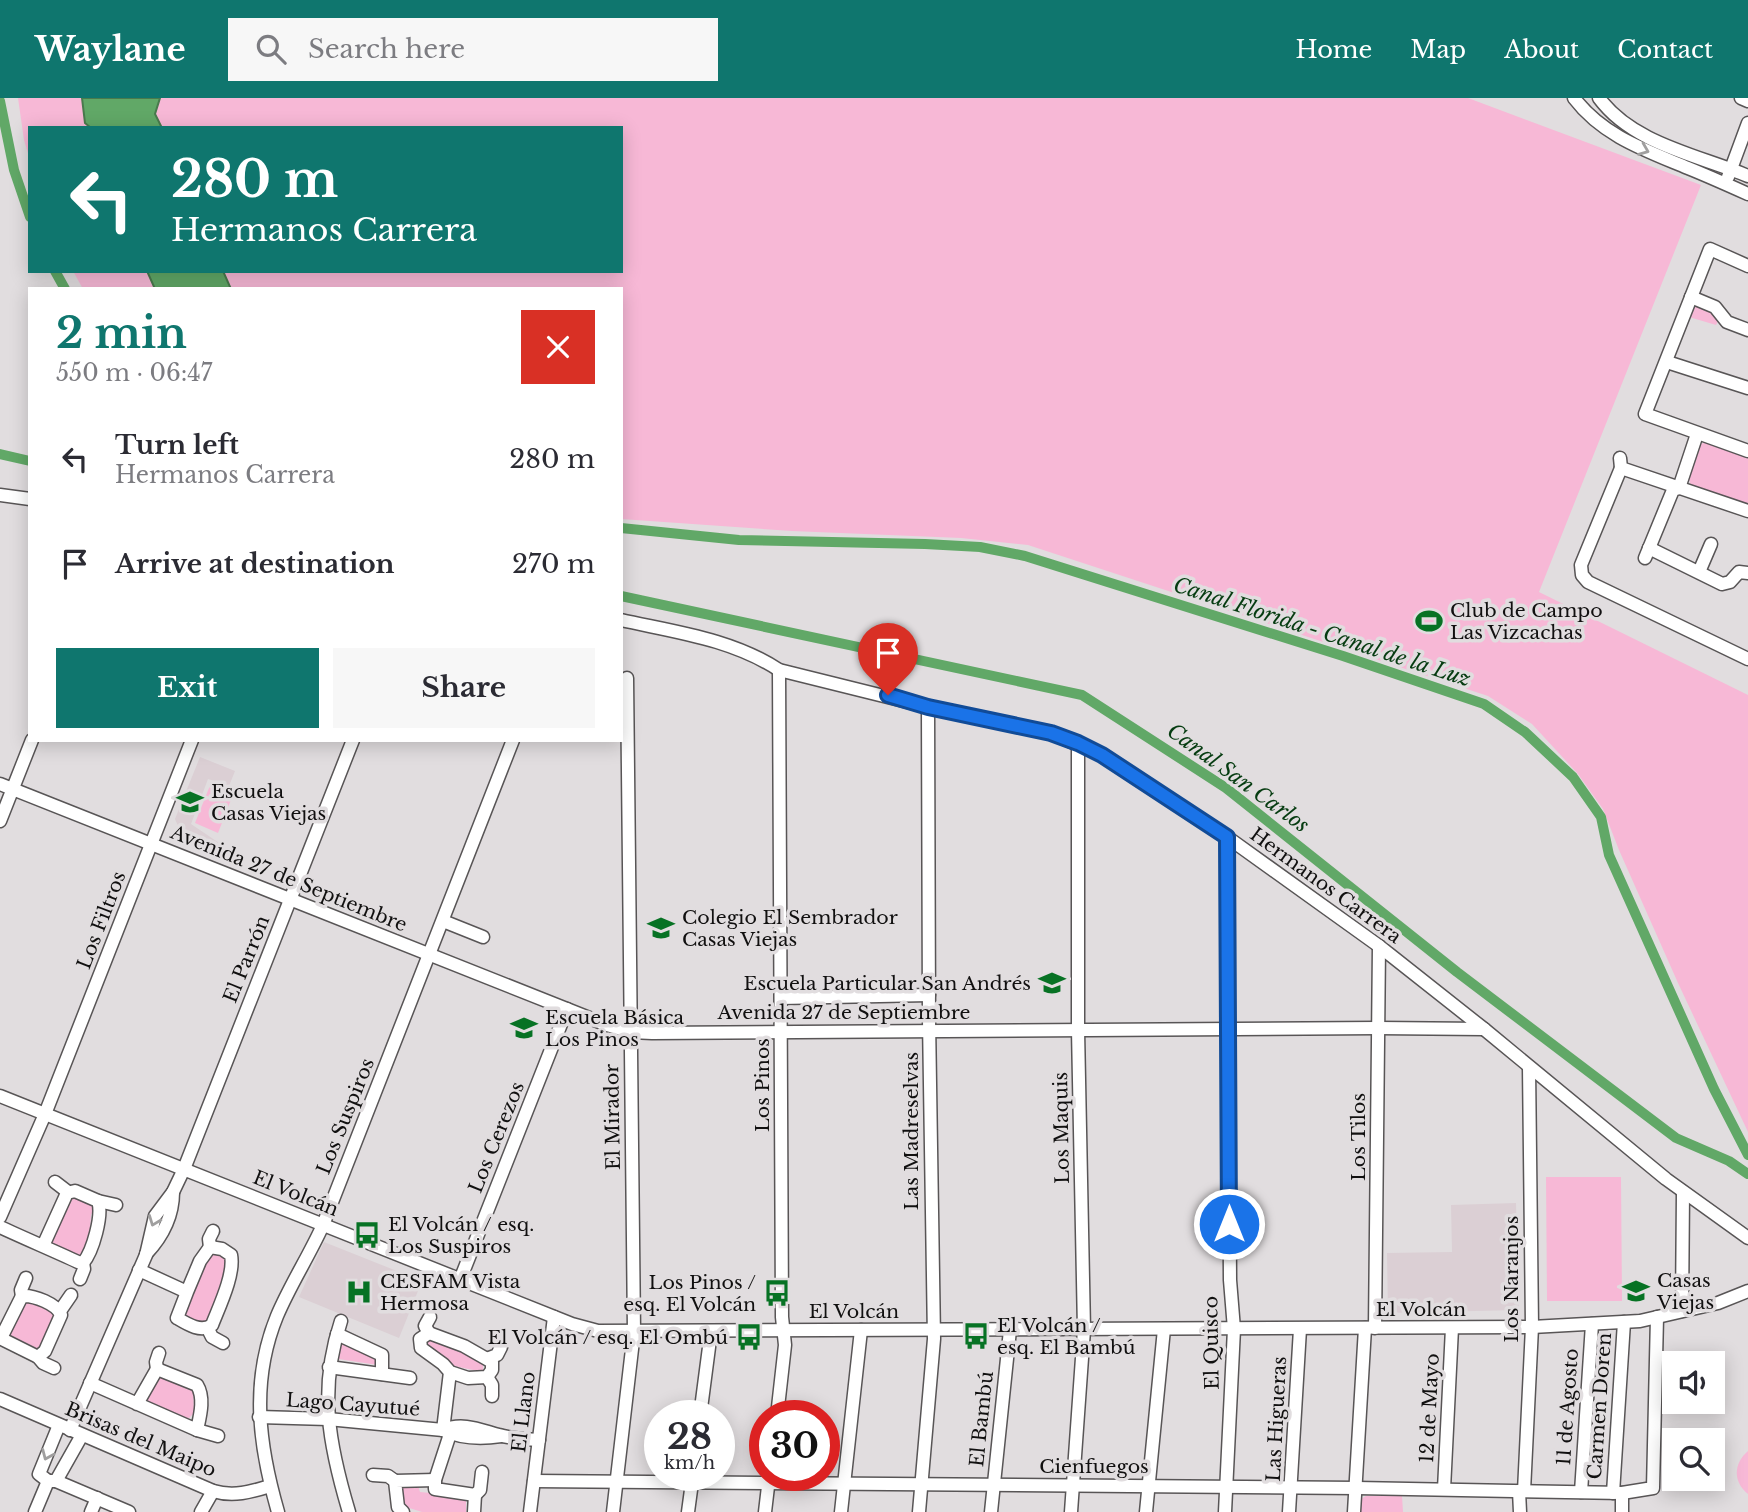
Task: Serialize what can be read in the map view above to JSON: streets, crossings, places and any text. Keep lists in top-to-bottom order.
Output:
{
  "streets": {
    "street": [
      "Avenida 27 de Septiembre",
      "Hermanos Carrera",
      "Los Filtros",
      "El Parrón",
      "Los Pinos",
      "Los Suspiros",
      "El Mirador",
      "Los Maquis",
      "Las Madreselvas",
      "Los Cerezos",
      "Los Tilos",
      "El Volcán",
      "Los Naranjos",
      "El Quisco",
      "Lago Cayutué",
      "Carmen Doren",
      "11 de Agosto",
      "12 de Mayo",
      "El Llano",
      "El Bambú",
      "Las Higueras",
      "Brisas del Maipo",
      "Cienfuegos"
    ]
  },
  "crossings": [
    ["Avenida 27 de Septiembre", "Hermanos Carrera"],
    ["Avenida 27 de Septiembre", "Los Filtros"],
    ["Avenida 27 de Septiembre", "El Parrón"],
    ["Avenida 27 de Septiembre", "Los Pinos"],
    ["Avenida 27 de Septiembre", "Los Suspiros"],
    ["Avenida 27 de Septiembre", "El Mirador"],
    ["Avenida 27 de Septiembre", "Los Maquis"],
    ["Avenida 27 de Septiembre", "Las Madreselvas"],
    ["Avenida 27 de Septiembre", "Los Cerezos"],
    ["Avenida 27 de Septiembre", "Los Tilos"],
    ["Avenida 27 de Septiembre", "El Quisco"],
    ["Hermanos Carrera", "Los Pinos"],
    ["Hermanos Carrera", "Los Maquis"],
    ["Hermanos Carrera", "Las Madreselvas"],
    ["Hermanos Carrera", "Los Tilos"],
    ["Hermanos Carrera", "Los Naranjos"],
    ["Hermanos Carrera", "El Quisco"],
    ["Los Filtros", "El Volcán"],
    ["El Parrón", "El Volcán"],
    ["El Parrón", "Brisas del Maipo"],
    ["Los Pinos", "El Volcán"],
    ["Los Suspiros", "El Volcán"],
    ["Los Suspiros", "Lago Cayutué"],
    ["Los Suspiros", "Brisas del Maipo"],
    ["El Mirador", "El Volcán"],
    ["El Mirador", "Cienfuegos"],
    ["Los Maquis", "El Volcán"],
    ["Los Maquis", "Cienfuegos"],
    ["Las Madreselvas", "El Volcán"],
    ["Las Madreselvas", "Cienfuegos"],
    ["Los Cerezos", "El Volcán"],
    ["Los Tilos", "El Volcán"],
    ["Los Tilos", "Cienfuegos"],
    ["El Volcán", "Los Naranjos"],
    ["El Volcán", "El Quisco"],
    ["El Volcán", "Carmen Doren"],
    ["El Volcán", "11 de Agosto"],
    ["El Volcán", "12 de Mayo"],
    ["El Volcán", "El Llano"],
    ["El Volcán", "El Bambú"],
    ["El Volcán", "Las Higueras"],
    ["El Volcán", "Cienfuegos"],
    ["Los Naranjos", "Cienfuegos"],
    ["El Quisco", "Cienfuegos"],
    ["Lago Cayutué", "El Llano"],
    ["Carmen Doren", "Cienfuegos"],
    ["11 de Agosto", "Cienfuegos"],
    ["12 de Mayo", "Cienfuegos"],
    ["El Llano", "Cienfuegos"],
    ["El Bambú", "Cienfuegos"],
    ["Las Higueras", "Cienfuegos"]
  ],
  "water": ["Canal Florida - Canal de la Luz", "Canal San Carlos"],
  "places": {
    "sports": ["Club de Campo Las Vizcachas"],
    "school or university": [
      "Escuela Casas Viejas",
      "Colegio El Sembrador Casas Viejas",
      "Escuela Particular San Andrés",
      "Escuela Básica Los Pinos",
      "Casas Viejas"
    ],
    "bus stop": [
      "El Volcán / esq. Los Suspiros",
      "Los Pinos / esq. El Volcán",
      "El Volcán / esq. El Bambú",
      "El Volcán / esq. El Ombú"
    ],
    "hospital": ["CESFAM Vista Hermosa"]
  },
  "page": {
    "header": "Waylane",
    "search": "Search here",
    "nav": [
      "Home",
      "Map",
      "About",
      "Contact"
    ],
    "turn": ["280 m", "Hermanos Carrera"],
    "heading": ["2 min", "550 m · 06:47"],
    "list": [
      {
        "name": "Turn left",
        "note": "Hermanos Carrera",
        "value": "280 m"
      },
      {
        "name": "Arrive at destination",
        "value": "270 m"
      }
    ],
    "buttons": ["Exit", "Share"],
    "speed": "28 km/h",
    "limit": "30"
  }
}
